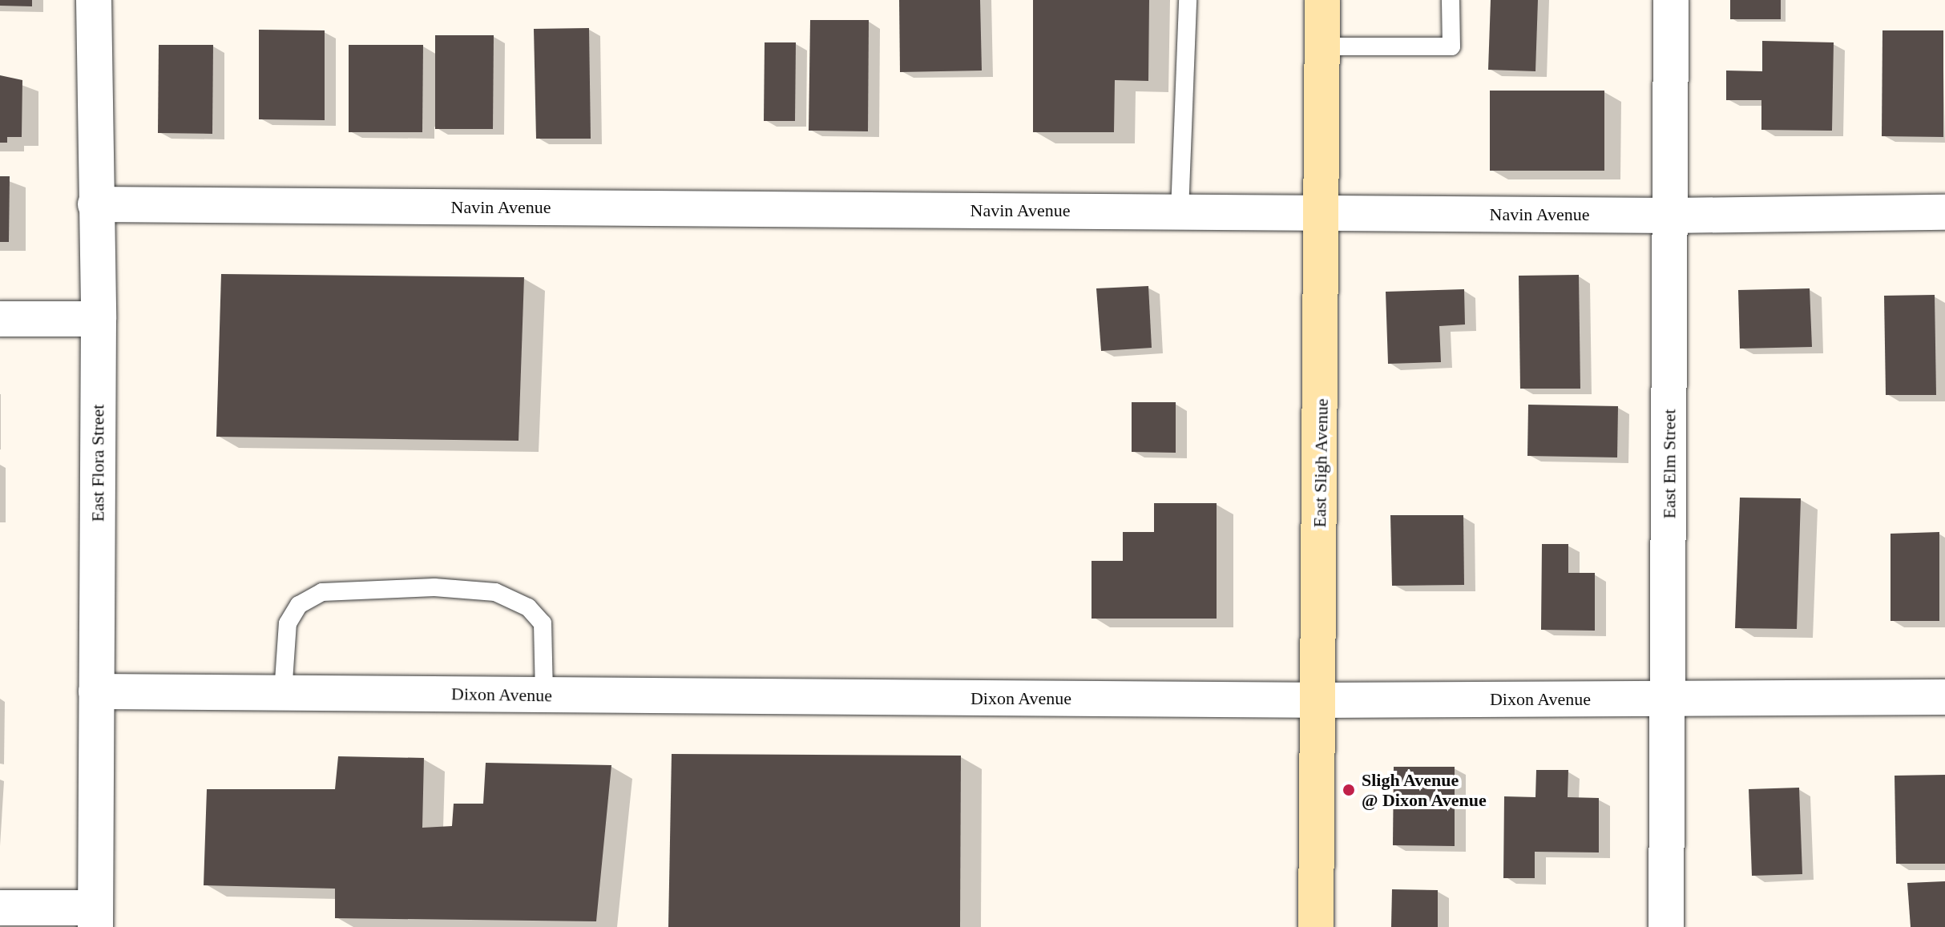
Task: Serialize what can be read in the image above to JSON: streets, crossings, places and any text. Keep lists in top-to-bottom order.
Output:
{
  "streets": {
    "main road": ["East Sligh Avenue"],
    "street": [
      "Navin Avenue",
      "East Flora Street",
      "East Elm Street",
      "Dixon Avenue"
    ]
  },
  "crossings": [
    ["Navin Avenue", "East Flora Street"],
    ["Navin Avenue", "East Sligh Avenue"],
    ["Navin Avenue", "East Elm Street"],
    ["East Flora Street", "Dixon Avenue"],
    ["East Sligh Avenue", "Dixon Avenue"],
    ["East Elm Street", "Dixon Avenue"]
  ],
  "places": ["Sligh Avenue @ Dixon Avenue"]
}
